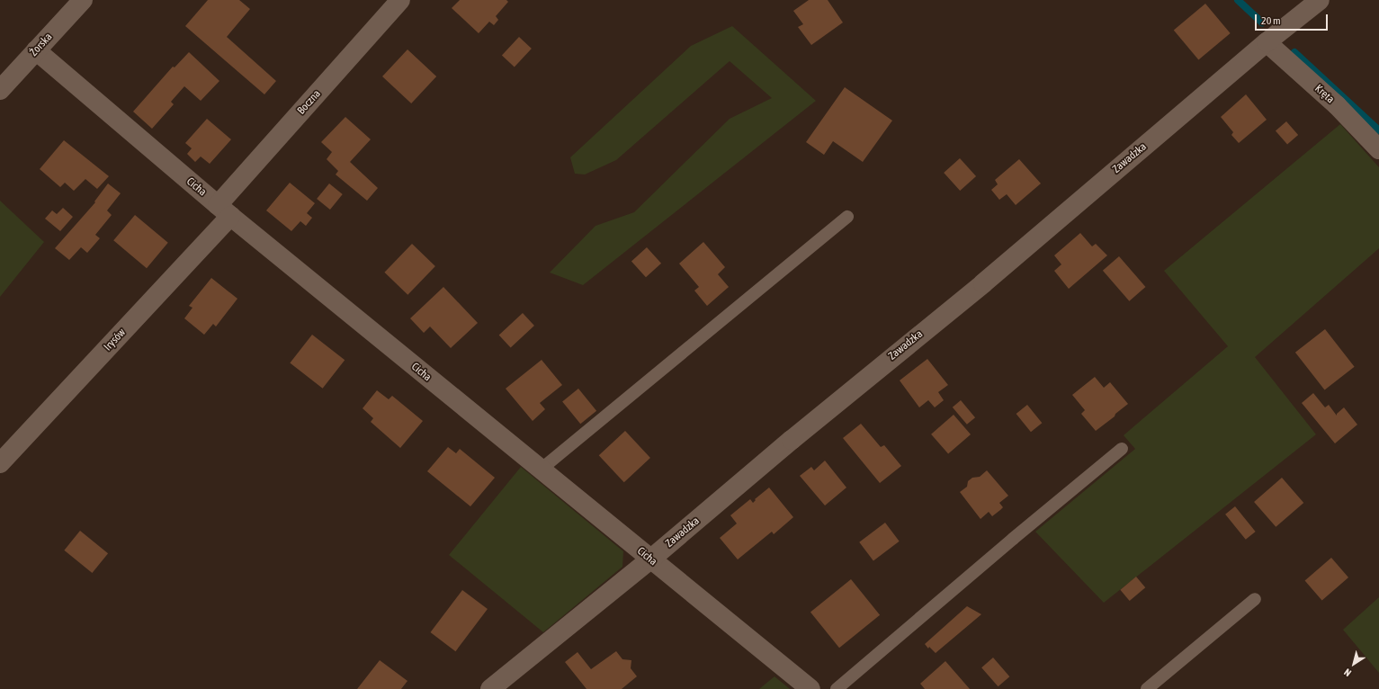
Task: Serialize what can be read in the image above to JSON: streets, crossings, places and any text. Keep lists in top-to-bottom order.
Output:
{
  "streets": {
    "street": [
      "Żorska",
      "Kręta",
      "Boczna",
      "Zawadzka",
      "Cicha",
      "Irysów"
    ]
  },
  "crossings": [
    ["Żorska", "Cicha"],
    ["Kręta", "Zawadzka"],
    ["Boczna", "Cicha"],
    ["Boczna", "Irysów"],
    ["Zawadzka", "Cicha"],
    ["Cicha", "Irysów"]
  ],
  "scale_bar": "20 m",
  "north": "bottom left"
}
